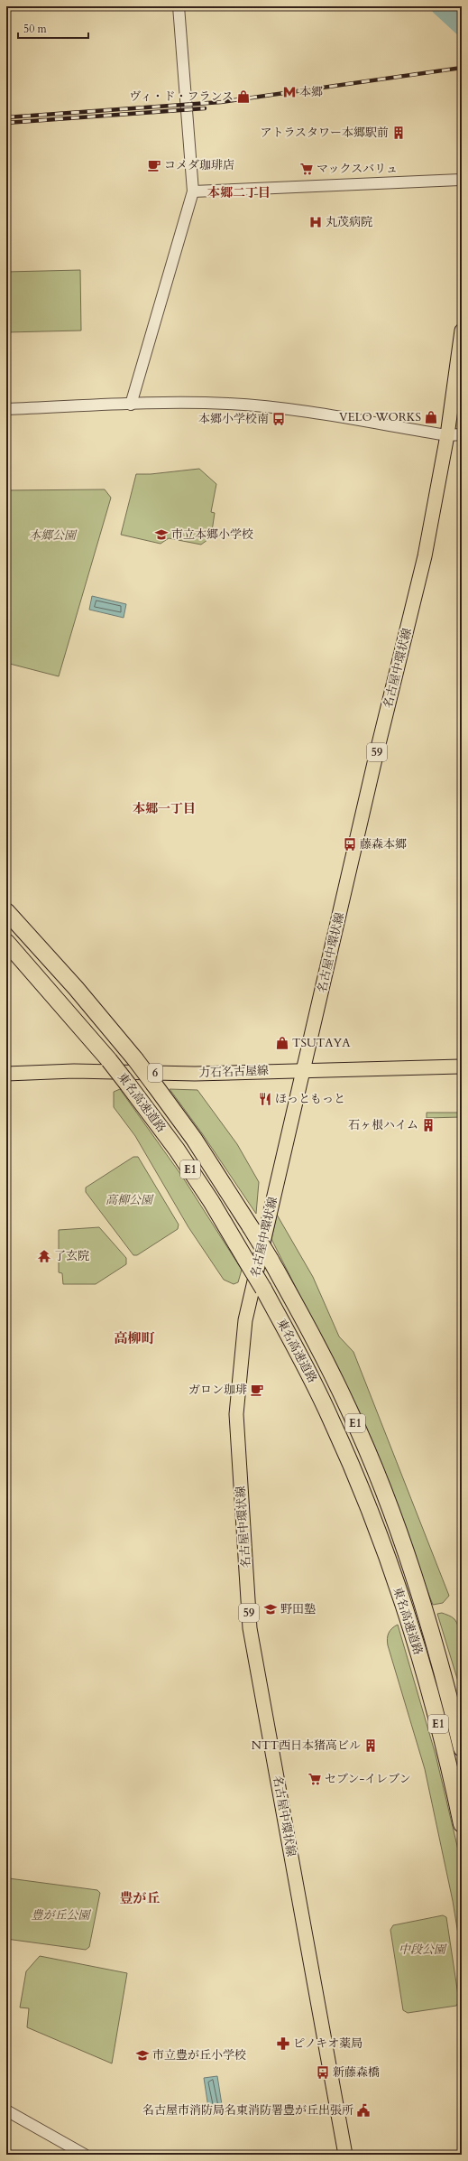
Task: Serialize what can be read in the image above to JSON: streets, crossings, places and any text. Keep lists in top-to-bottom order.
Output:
{
  "streets": {
    "highway": ["東名高速道路", "E1"],
    "main road": [
      "名古屋中環状線",
      "59",
      "力石名古屋線",
      "6"
    ]
  },
  "crossings": [
    ["名古屋中環状線", "力石名古屋線"]
  ],
  "districts": [
    "本郷二丁目",
    "本郷一丁目",
    "高柳町",
    "豊が丘"
  ],
  "parks": [
    "本郷公園",
    "高柳公園",
    "豊が丘公園",
    "中段公園"
  ],
  "places": {
    "metro station": ["本郷"],
    "shop": ["ヴィ・ド・フランス", "VELO WORKS", "TSUTAYA"],
    "building": ["アトラスタワー本郷駅前", "石ヶ根ハイム", "NTT西日本猪高ビル"],
    "cafe": ["コメダ珈琲店", "ガロン珈琲"],
    "supermarket": ["マックスバリュ", "セブン-イレブン"],
    "hospital": ["丸茂病院"],
    "bus stop": ["本郷小学校南", "藤森本郷", "新藤森橋"],
    "school or university": ["市立本郷小学校", "野田塾", "市立豊が丘小学校"],
    "restaurant": ["ほっともっと"],
    "temple": ["了玄院"],
    "pharmacy": ["ピノキオ薬局"],
    "public building": ["名古屋市消防局名東消防署豊が丘出張所"]
  },
  "scale_bar": "50 m"
}
